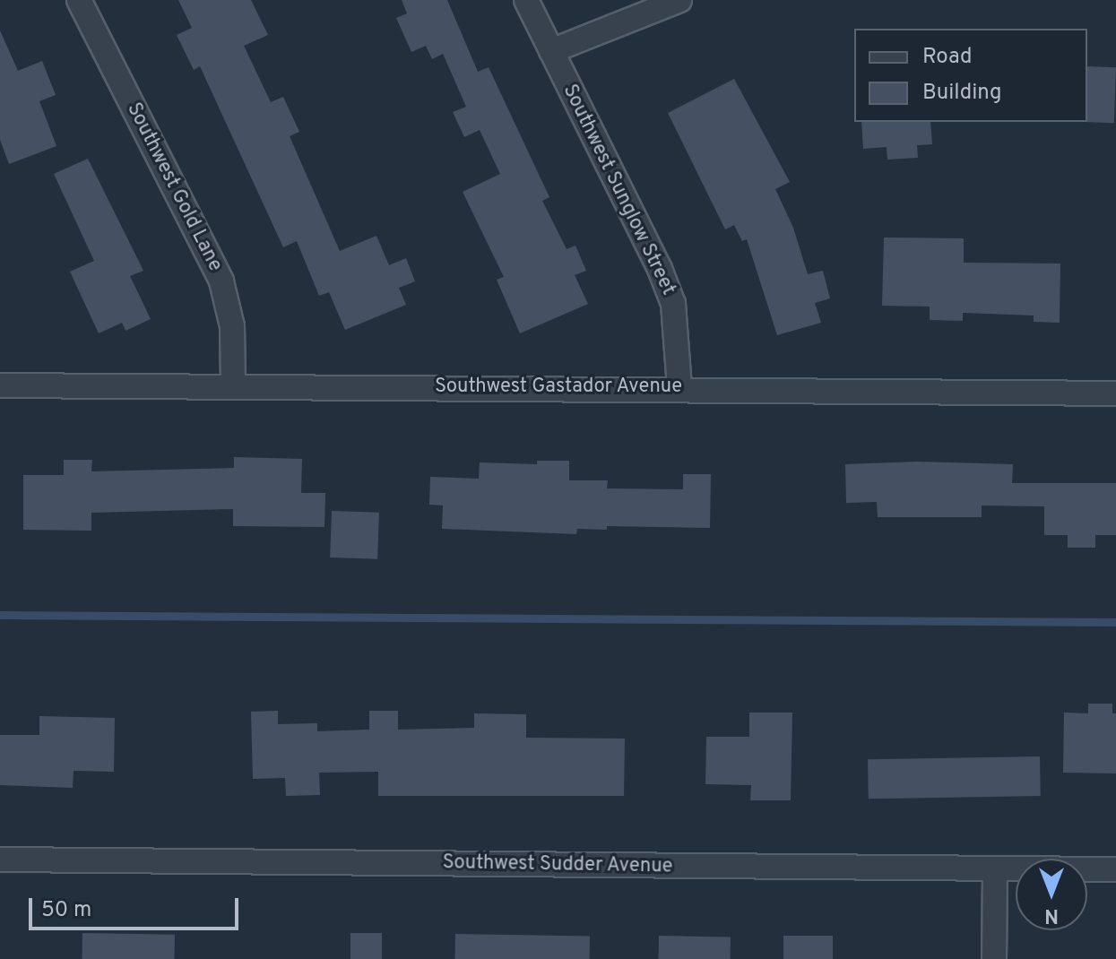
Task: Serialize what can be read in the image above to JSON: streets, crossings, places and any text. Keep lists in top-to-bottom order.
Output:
{
  "streets": {
    "street": [
      "Southwest Gold Lane",
      "Southwest Sunglow Street",
      "Southwest Gastador Avenue",
      "Southwest Sudder Avenue"
    ]
  },
  "crossings": [
    ["Southwest Gold Lane", "Southwest Gastador Avenue"],
    ["Southwest Sunglow Street", "Southwest Gastador Avenue"]
  ],
  "legend": ["Road", "Building"],
  "scale_bar": "50 m",
  "north": "bottom"
}
